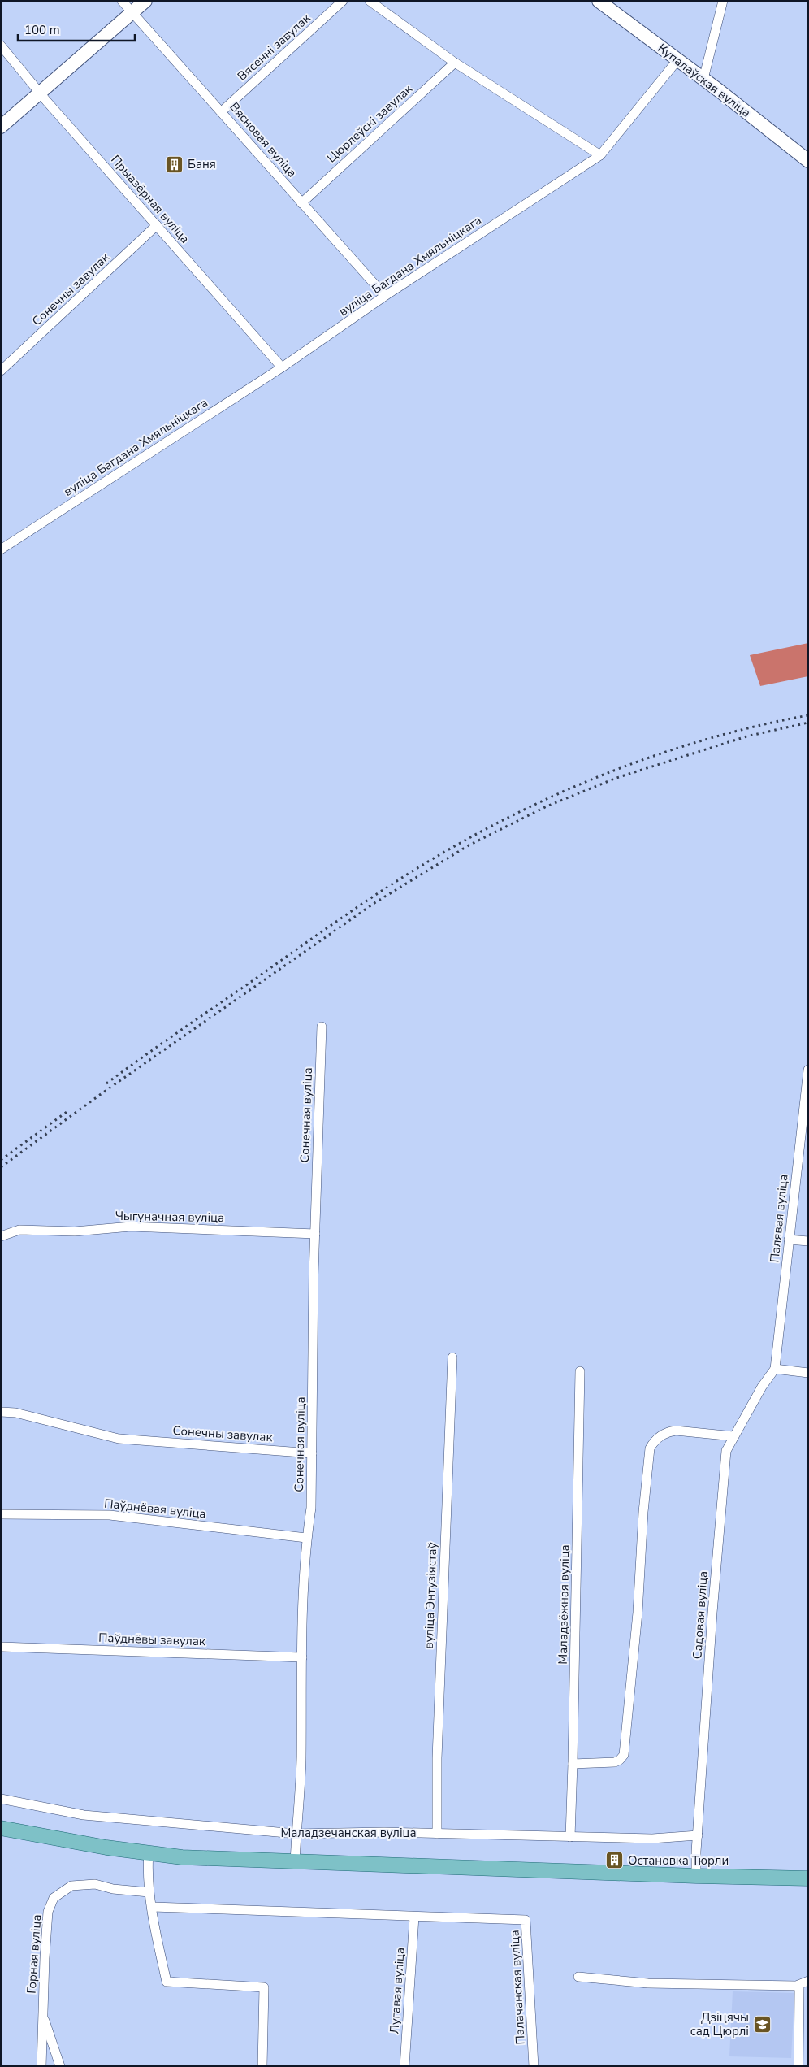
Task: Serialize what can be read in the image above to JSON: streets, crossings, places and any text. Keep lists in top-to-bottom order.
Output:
{
  "streets": {
    "street": [
      "Вясенні завулак",
      "Купалаўская вуліца",
      "Цюрлеўскі завулак",
      "Вясновая вуліца",
      "Прыазёрная вуліца",
      "вуліца Багдана Хмяльніцкага",
      "Сонечны завулак",
      "Сонечная вуліца",
      "Чыгуначная вуліца",
      "Палявая вуліца",
      "Паўднёвая вуліца",
      "вуліца Энтузіястаў",
      "Маладзёжная вуліца",
      "Садовая вуліца",
      "Паўднёвы завулак",
      "Маладзечанская вуліца",
      "Горная вуліца",
      "Палачанская вуліца",
      "Лугавая вуліца"
    ]
  },
  "crossings": [
    ["Вясенні завулак", "Вясновая вуліца"],
    ["Купалаўская вуліца", "вуліца Багдана Хмяльніцкага"],
    ["Цюрлеўскі завулак", "Вясновая вуліца"],
    ["Вясновая вуліца", "вуліца Багдана Хмяльніцкага"],
    ["Прыазёрная вуліца", "вуліца Багдана Хмяльніцкага"],
    ["Прыазёрная вуліца", "Сонечны завулак"],
    ["Сонечны завулак", "Сонечная вуліца"],
    ["Сонечная вуліца", "Чыгуначная вуліца"],
    ["Сонечная вуліца", "Паўднёвая вуліца"],
    ["Сонечная вуліца", "Паўднёвы завулак"],
    ["Сонечная вуліца", "Маладзечанская вуліца"],
    ["Палявая вуліца", "Садовая вуліца"],
    ["вуліца Энтузіястаў", "Маладзечанская вуліца"],
    ["Маладзёжная вуліца", "Маладзечанская вуліца"],
    ["Садовая вуліца", "Маладзечанская вуліца"],
    ["Палачанская вуліца", "Лугавая вуліца"]
  ],
  "places": {
    "building": ["Баня", "Остановка Тюрли"],
    "school or university": ["Дзіцячы сад Цюрлі"]
  },
  "scale_bar": "100 m"
}
